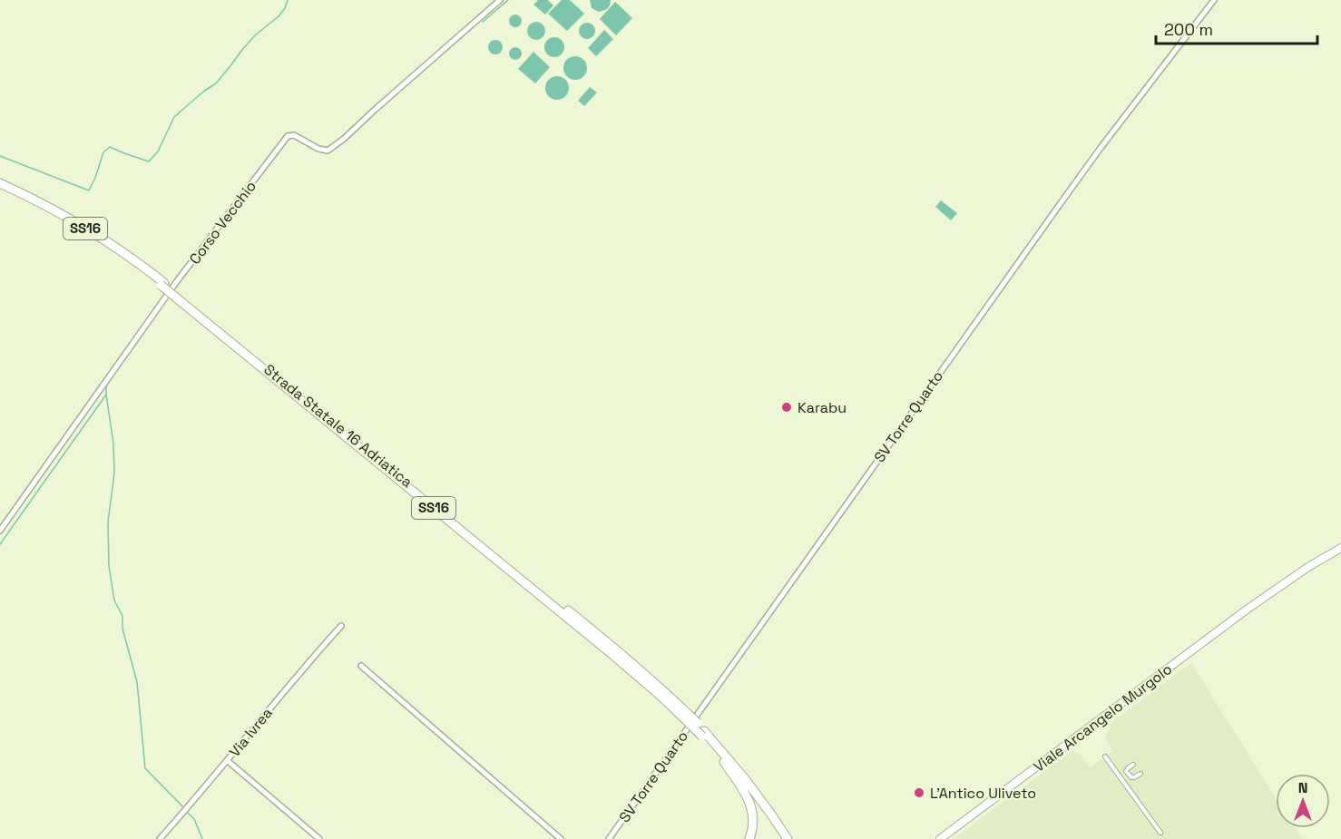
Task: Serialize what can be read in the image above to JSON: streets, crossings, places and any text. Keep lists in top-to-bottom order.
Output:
{
  "streets": {
    "highway": ["SS16", "Strada Statale 16 Adriatica"],
    "main road": ["Viale Arcangelo Murgolo"],
    "street": ["Corso Vecchio", "SV Torre Quarto", "Via Ivrea"]
  },
  "places": ["Karabu", "L'Antico Uliveto"],
  "scale_bar": "200 m",
  "north": "top"
}
